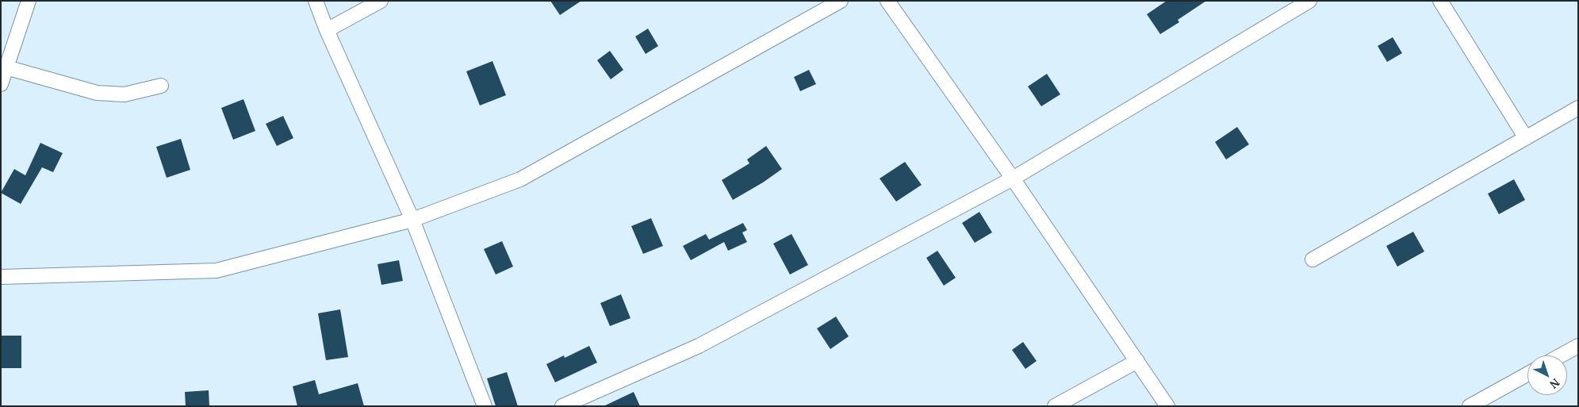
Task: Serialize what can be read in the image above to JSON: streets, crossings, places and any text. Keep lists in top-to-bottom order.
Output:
{
  "north": "bottom right"
}
